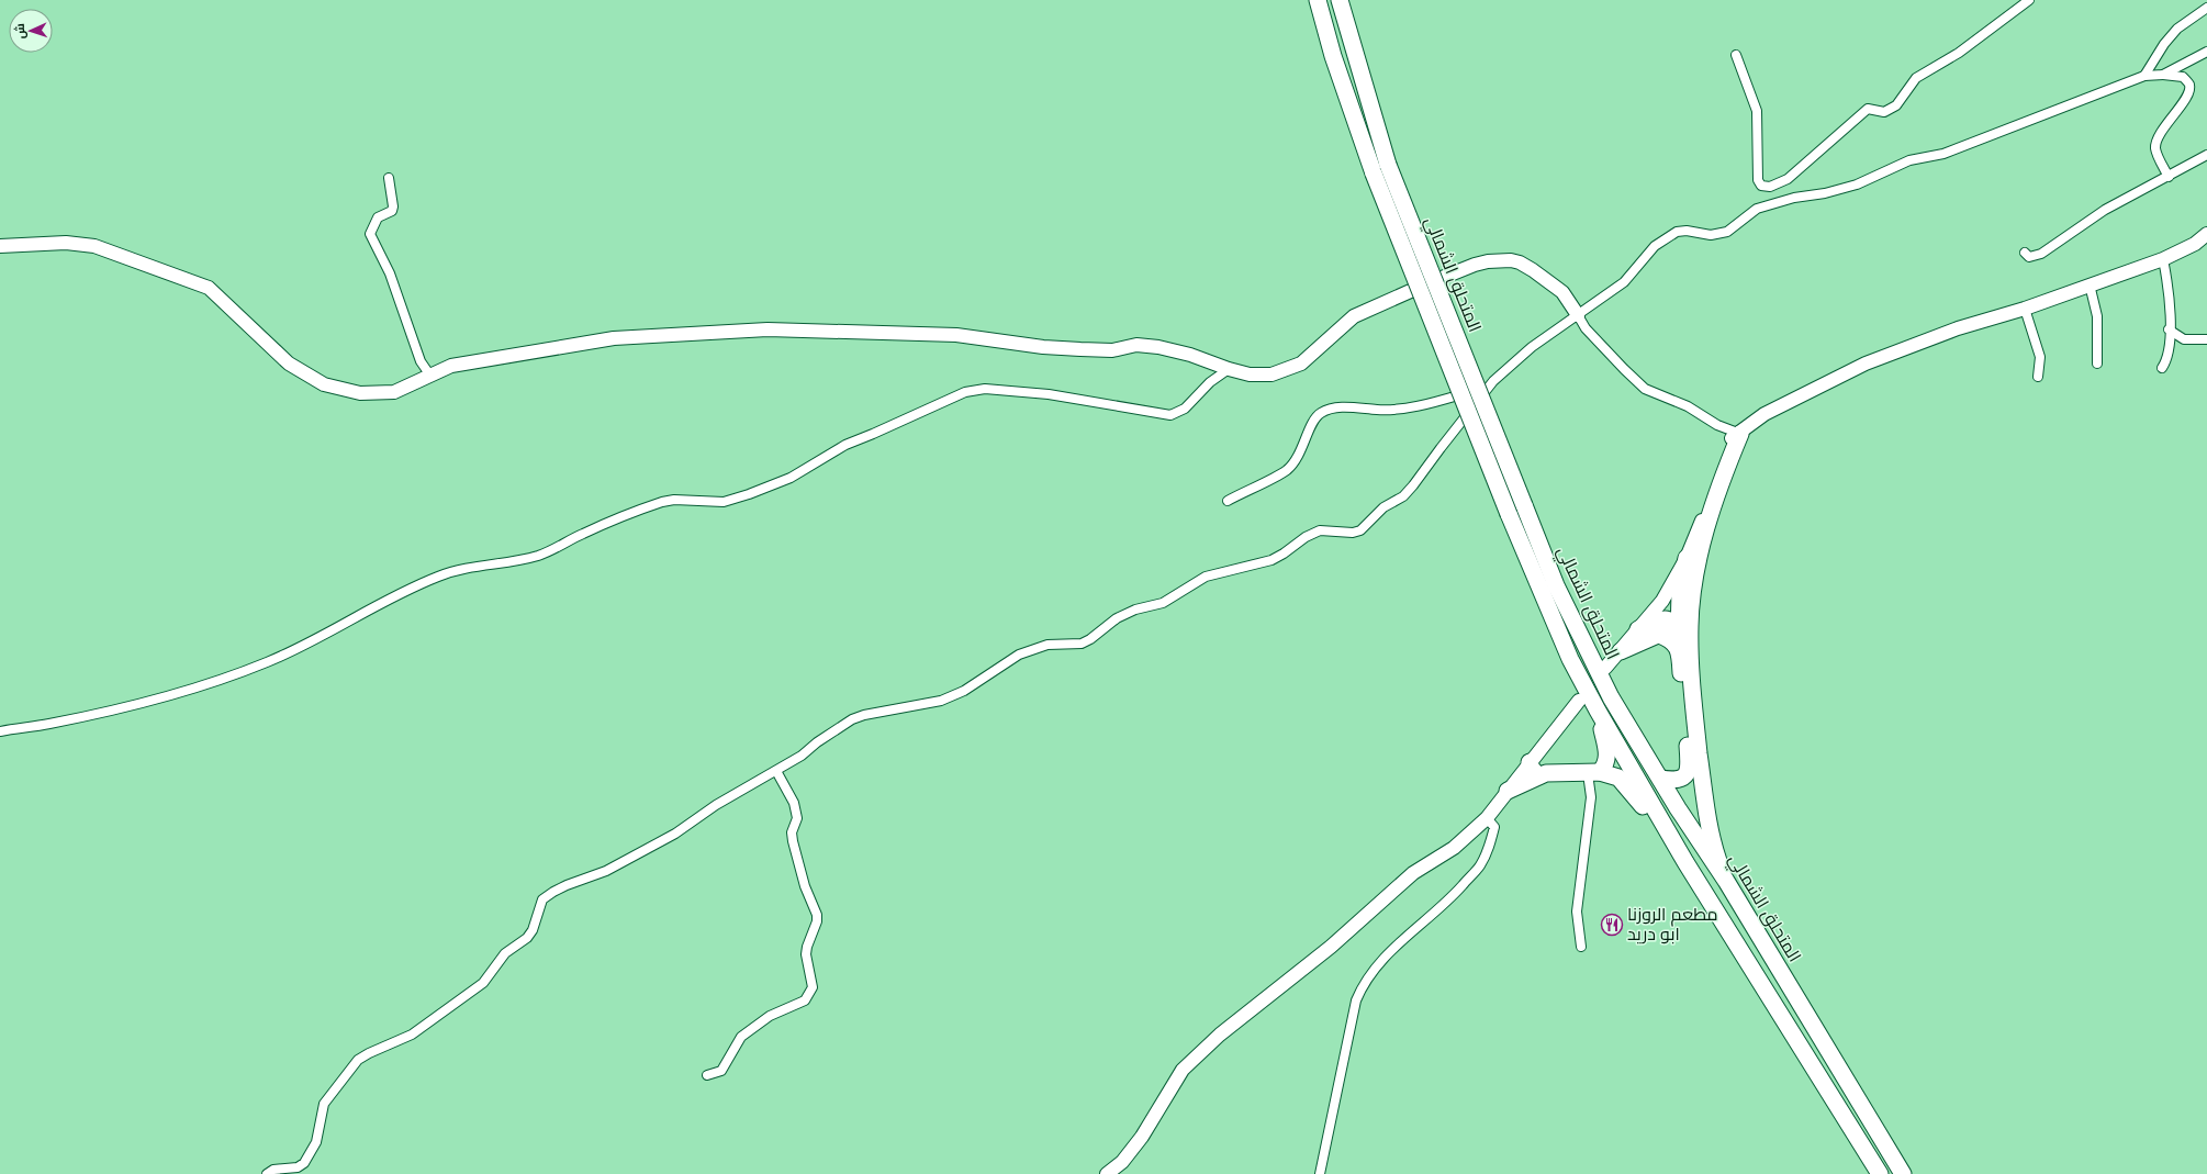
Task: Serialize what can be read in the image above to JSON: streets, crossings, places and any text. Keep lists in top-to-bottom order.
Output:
{
  "streets": {
    "highway": ["المتحلق الشمالي"]
  },
  "places": {
    "restaurant": ["مطعم الروزنا ابو دريد"]
  },
  "north": "left"
}
